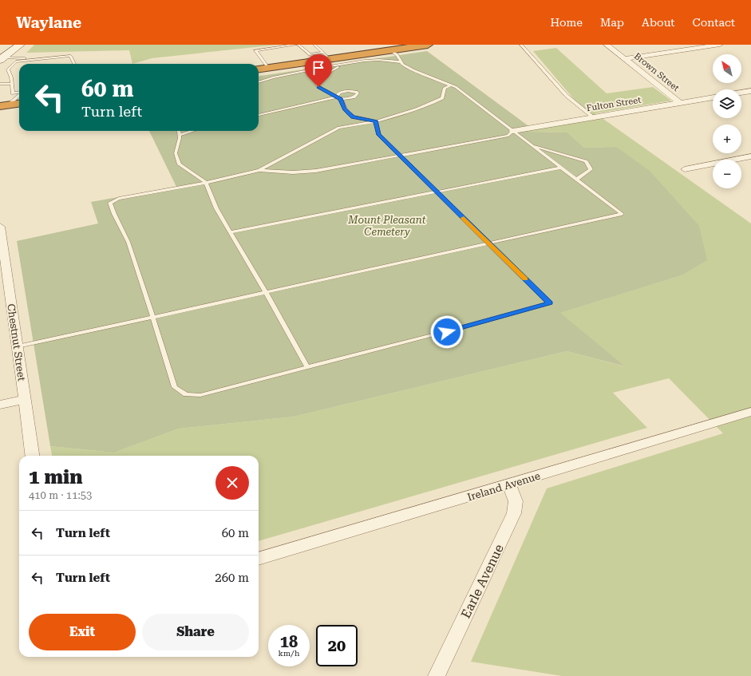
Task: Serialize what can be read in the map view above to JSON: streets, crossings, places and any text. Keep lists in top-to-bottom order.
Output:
{
  "streets": {
    "street": [
      "Brown Street",
      "Fulton Street",
      "Chestnut Street",
      "Ireland Avenue",
      "Earle Avenue"
    ]
  },
  "crossings": [
    ["Brown Street", "Fulton Street"],
    ["Ireland Avenue", "Earle Avenue"]
  ],
  "parks": ["Mount Pleasant Cemetery"],
  "north": "top left",
  "page": {
    "header": "Waylane",
    "nav": [
      "Home",
      "Map",
      "About",
      "Contact"
    ],
    "map_buttons": ["+", "−"],
    "turn": ["60 m", "Turn left"],
    "heading": ["1 min", "410 m · 11:53"],
    "list": [
      {
        "name": "Turn left",
        "value": "60 m"
      },
      {
        "name": "Turn left",
        "value": "260 m"
      }
    ],
    "buttons": ["Exit", "Share"],
    "speed": "18 km/h",
    "limit": "20"
  }
}
